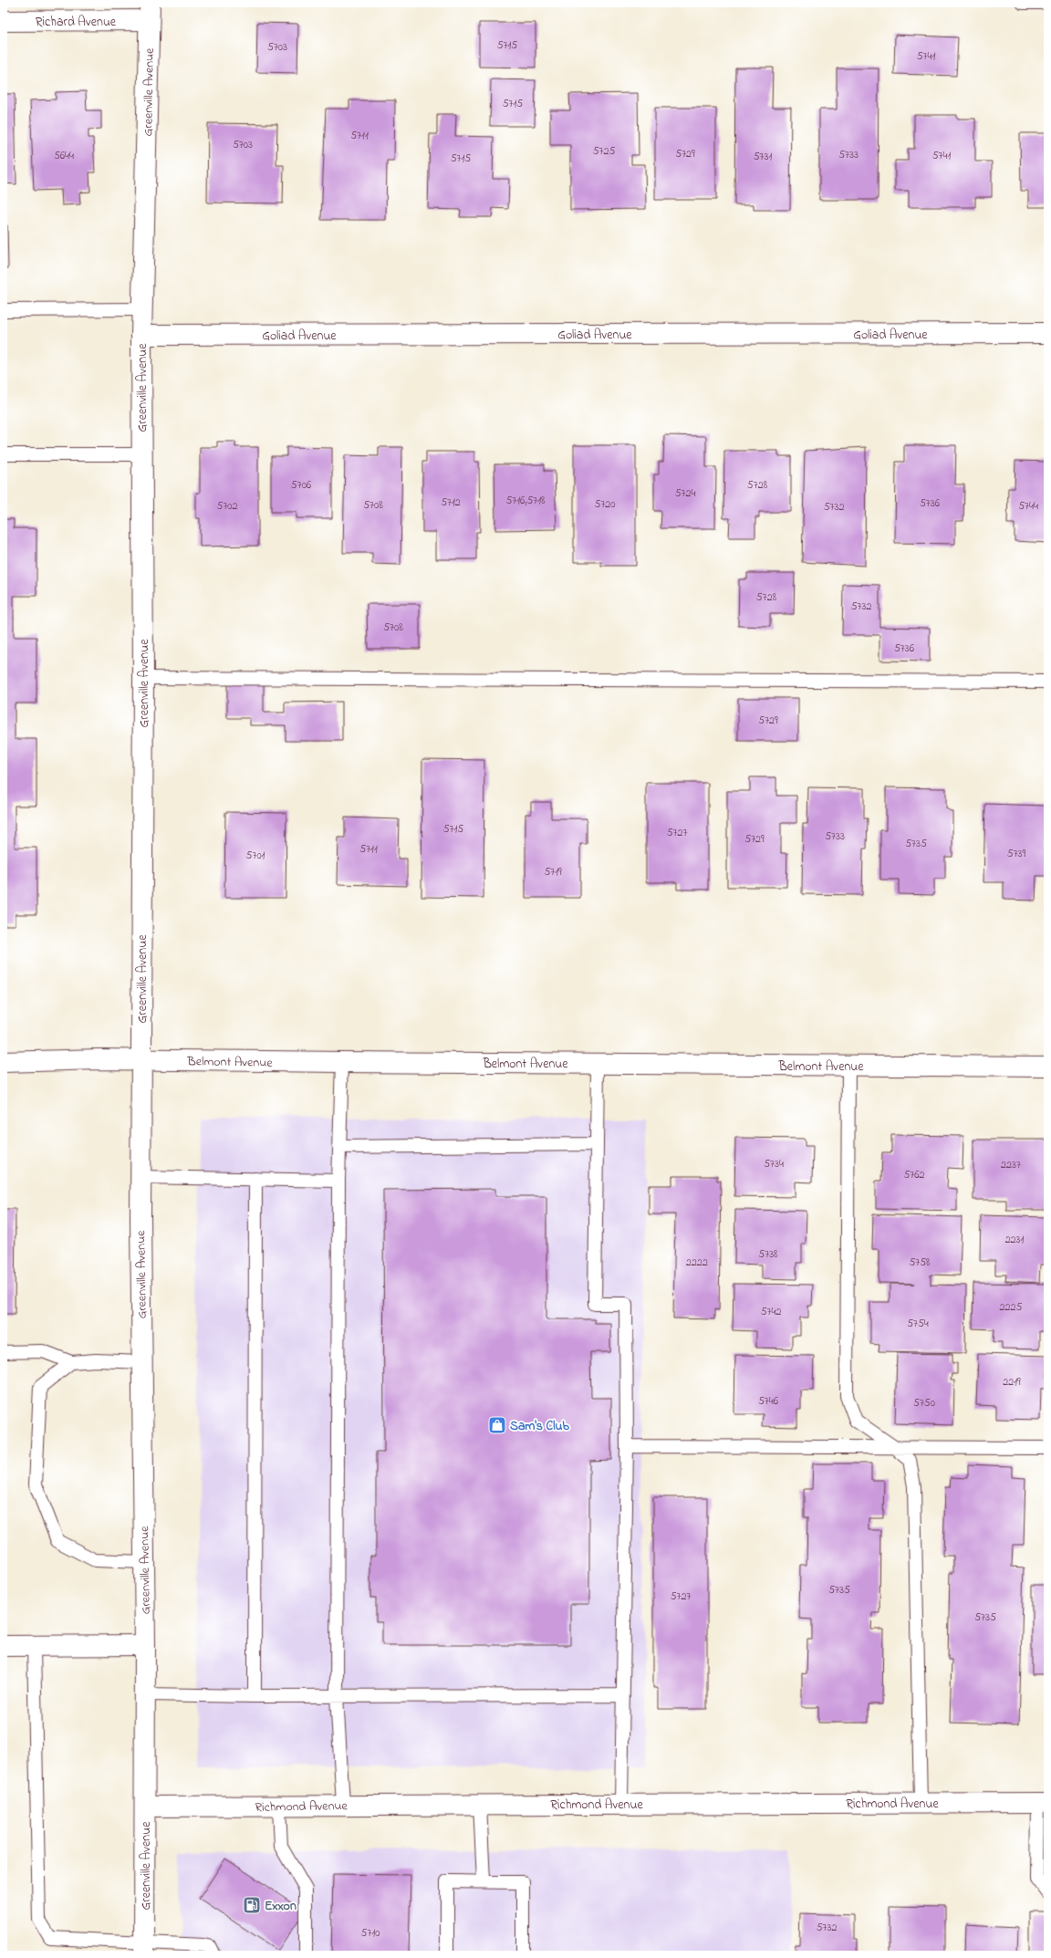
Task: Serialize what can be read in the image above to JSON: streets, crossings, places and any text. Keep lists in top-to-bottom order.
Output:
{
  "streets": {
    "street": [
      "Richard Avenue",
      "Greenville Avenue",
      "Goliad Avenue",
      "Belmont Avenue",
      "Richmond Avenue"
    ]
  },
  "crossings": [
    ["Richard Avenue", "Greenville Avenue"],
    ["Greenville Avenue", "Goliad Avenue"],
    ["Greenville Avenue", "Belmont Avenue"],
    ["Greenville Avenue", "Richmond Avenue"]
  ],
  "places": {
    "shop": ["Sam's Club"],
    "fuel station": ["Exxon"]
  },
  "house_numbers": [
    "5715",
    "5703",
    "5741",
    "5715",
    "5711",
    "5703",
    "5725",
    "5729",
    "5733",
    "5644",
    "5741",
    "5731",
    "5715",
    "5706",
    "5728",
    "5724",
    "5716,5718",
    "5712",
    "5736",
    "5720",
    "5708",
    "5702",
    "5744",
    "5732",
    "5728",
    "5732",
    "5708",
    "5736",
    "5729",
    "5715",
    "5727",
    "5733",
    "5729",
    "5735",
    "5711",
    "5739",
    "5701",
    "5719",
    "5734",
    "2237",
    "5762",
    "2231",
    "5738",
    "2222",
    "5758",
    "2225",
    "5742",
    "5754",
    "2219",
    "5746",
    "5750",
    "5735",
    "5727",
    "5735",
    "5732",
    "5710"
  ]
}
